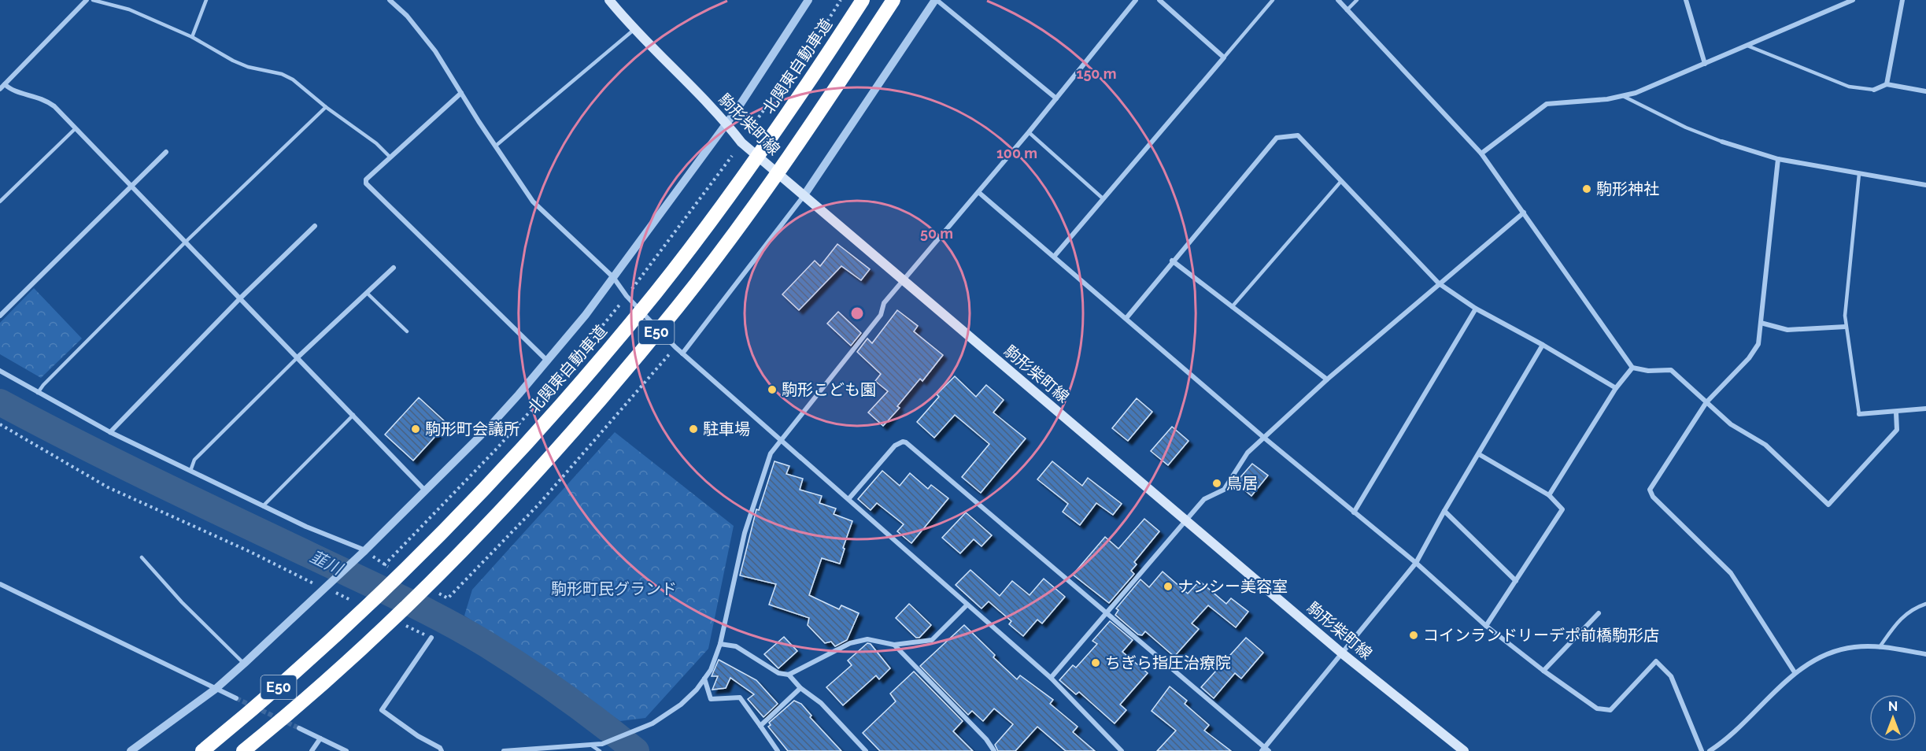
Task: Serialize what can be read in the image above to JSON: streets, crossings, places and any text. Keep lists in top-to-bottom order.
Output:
{
  "streets": {
    "highway": ["北関東自動車道", "E50"],
    "main road": ["駒形柴町線"]
  },
  "water": ["韮川"],
  "parks": ["駒形町民グランド"],
  "places": [
    "駒形神社",
    "駒形こども園",
    "駒形町会議所",
    "駐車場",
    "鳥居",
    "ナンシー美容室",
    "コインランドリーデポ前橋駒形店",
    "ちぎら指圧治療院"
  ],
  "north": "top",
  "rings": ["150 m", "100 m", "50 m"]
}
